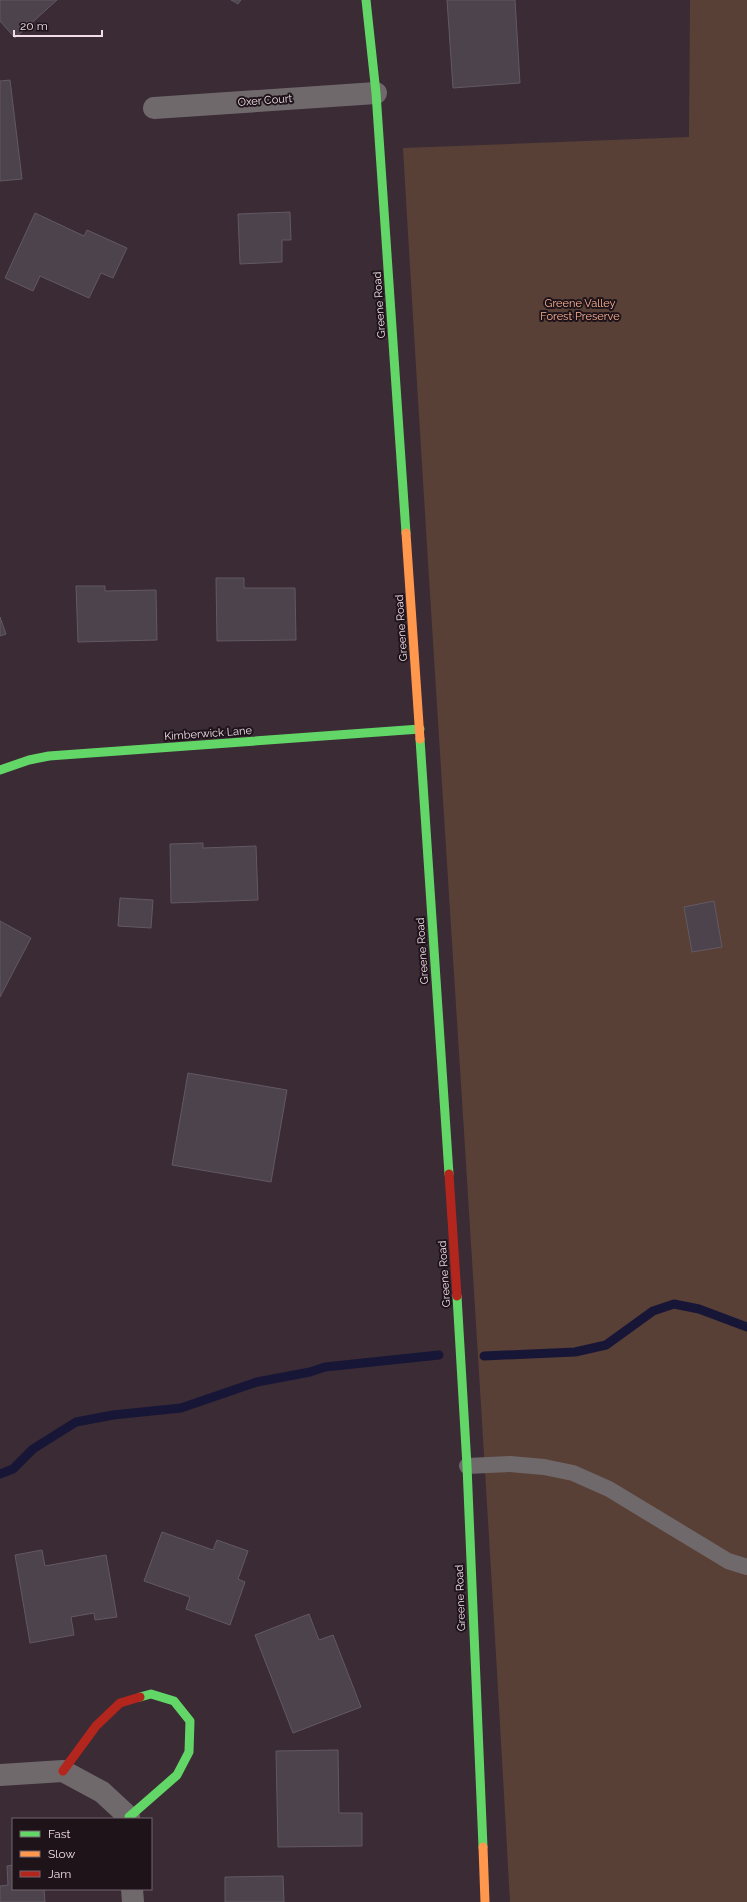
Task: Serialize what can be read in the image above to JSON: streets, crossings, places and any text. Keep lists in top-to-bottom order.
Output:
{
  "streets": {
    "street": ["Oxer Court", "Greene Road", "Kimberwick Lane"]
  },
  "crossings": [
    ["Oxer Court", "Greene Road"],
    ["Greene Road", "Kimberwick Lane"]
  ],
  "parks": ["Greene Valley Forest Preserve"],
  "legend": ["Fast", "Slow", "Jam"],
  "scale_bar": "20 m"
}
